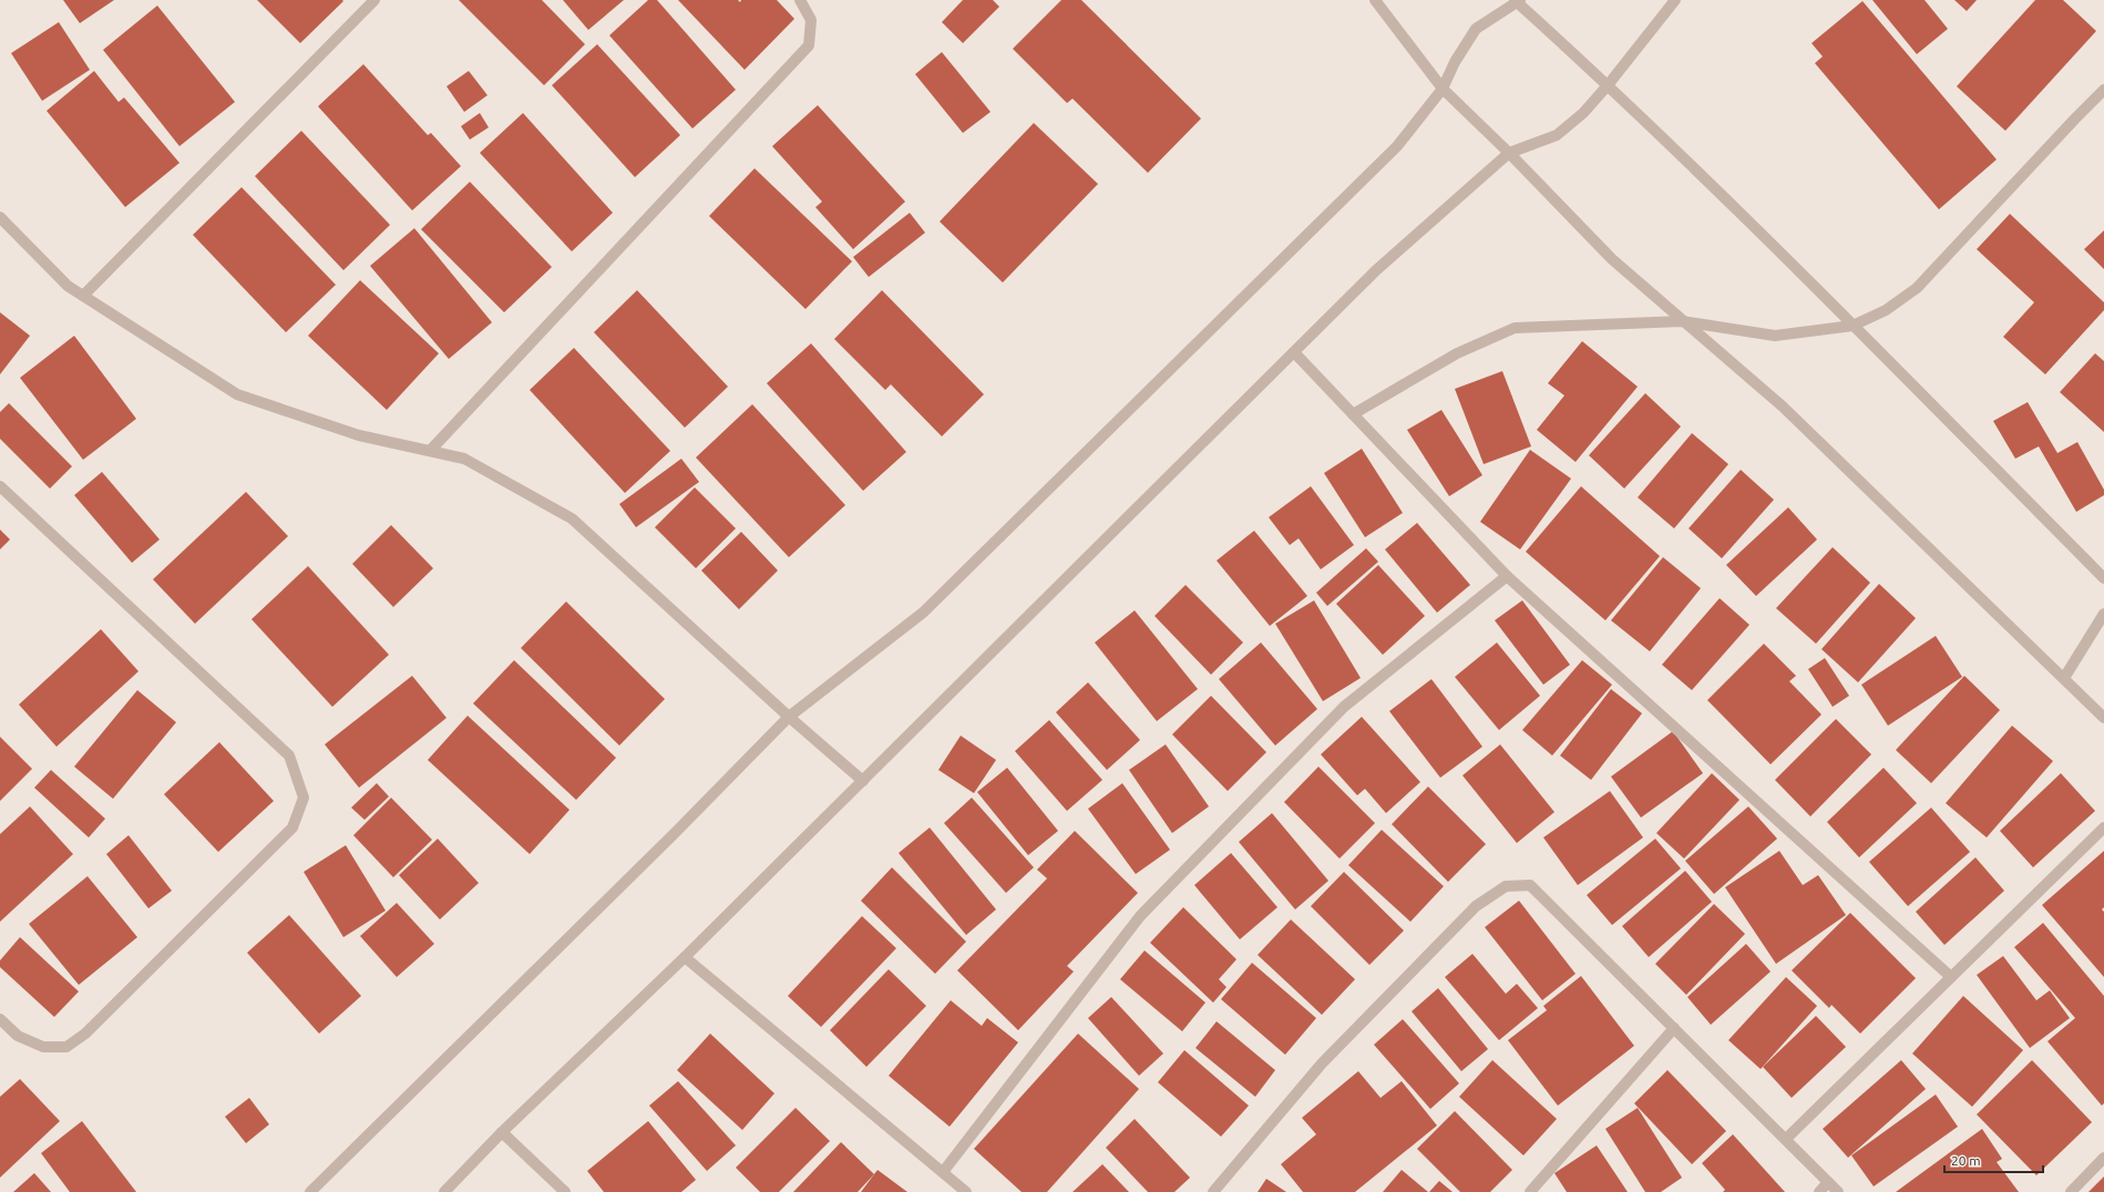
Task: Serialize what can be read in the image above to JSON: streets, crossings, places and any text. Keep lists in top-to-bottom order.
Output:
{
  "scale_bar": "20 m"
}
